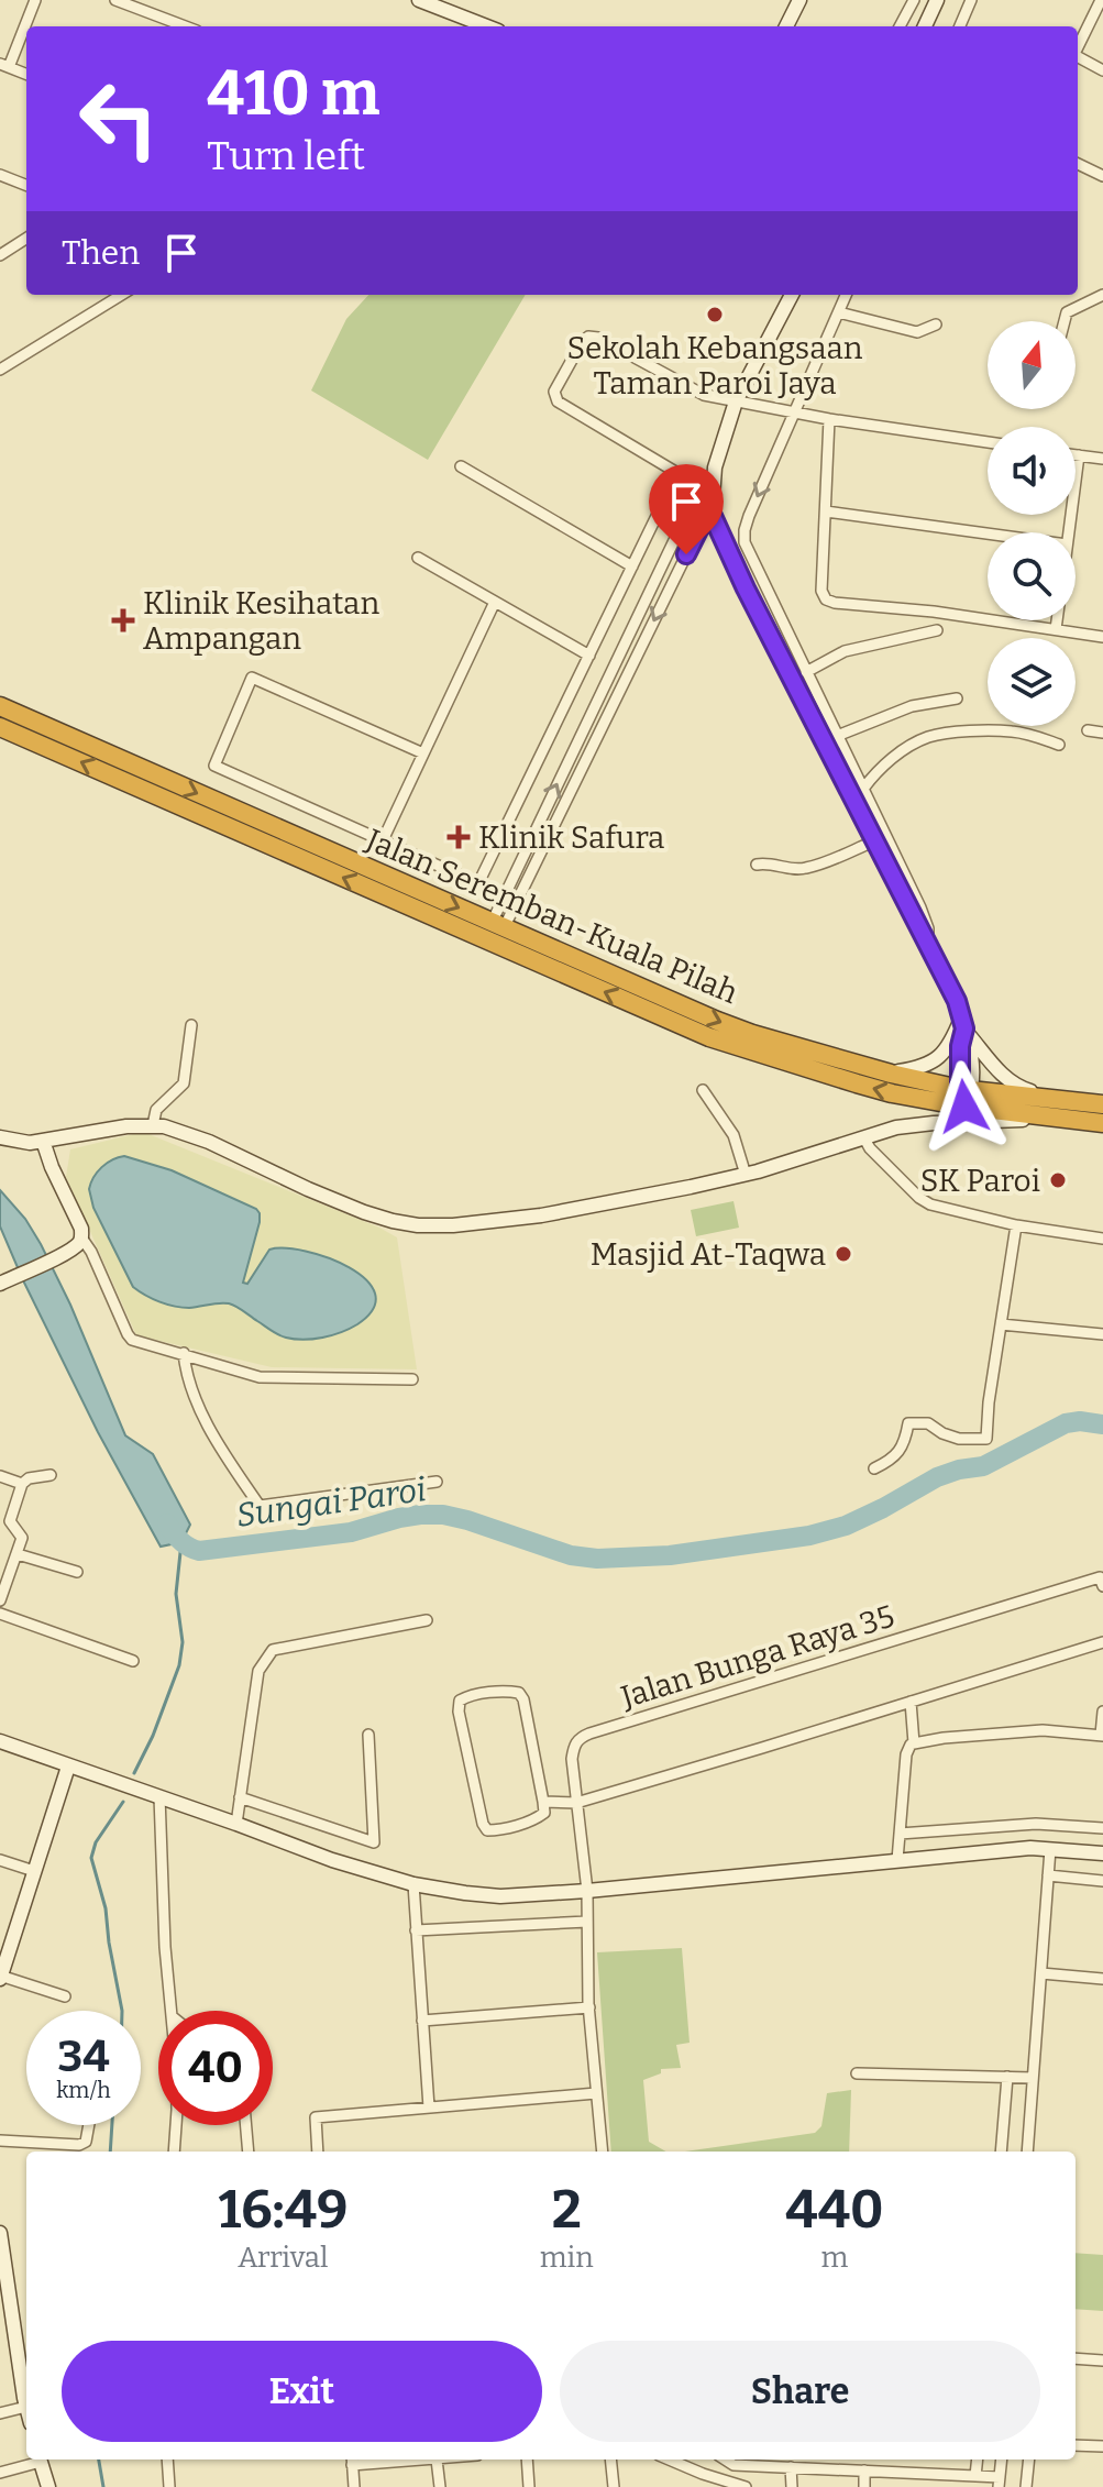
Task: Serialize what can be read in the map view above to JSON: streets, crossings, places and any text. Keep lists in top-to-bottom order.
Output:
{
  "streets": {
    "highway": ["Jalan Seremban-Kuala Pilah"],
    "street": ["Jalan Bunga Raya 35"]
  },
  "water": ["Sungai Paroi"],
  "places": {
    "other": ["Sekolah Kebangsaan Taman Paroi Jaya", "SK Paroi", "Masjid At-Taqwa"],
    "health": ["Klinik Kesihatan Ampangan", "Klinik Safura"]
  },
  "north": "top",
  "page": {
    "turn": ["410 m", "Turn left"],
    "then": "Then",
    "speed": "34 km/h",
    "limit": "40",
    "eta": [
      "16:49",
      "Arrival",
      "2",
      "min",
      "440",
      "m"
    ],
    "buttons": ["Exit", "Share"]
  }
}
